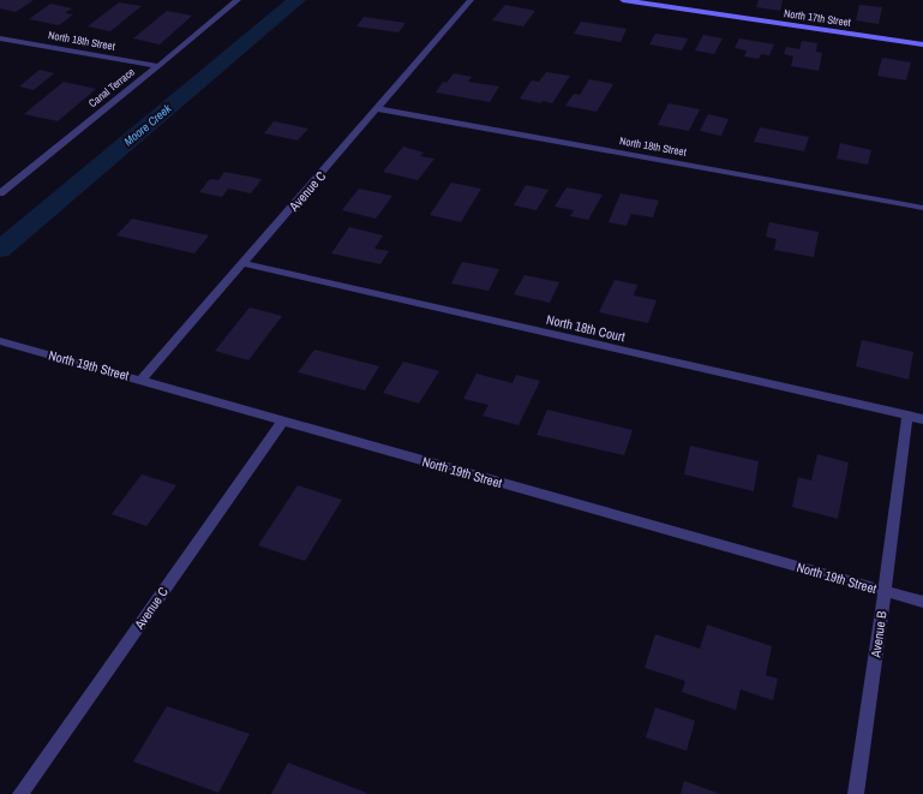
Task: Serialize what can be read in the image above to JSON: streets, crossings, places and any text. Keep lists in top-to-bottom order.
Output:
{
  "streets": {
    "street": [
      "North 17th Street",
      "North 18th Street",
      "Canal Terrace",
      "Avenue C",
      "North 18th Court",
      "North 19th Street",
      "Avenue B"
    ]
  },
  "crossings": [
    ["North 18th Street", "Canal Terrace"],
    ["North 18th Street", "Avenue C"],
    ["Avenue C", "North 18th Court"],
    ["Avenue C", "North 19th Street"],
    ["North 18th Court", "Avenue B"],
    ["North 19th Street", "Avenue B"]
  ],
  "water": ["Moore Creek"]
}
